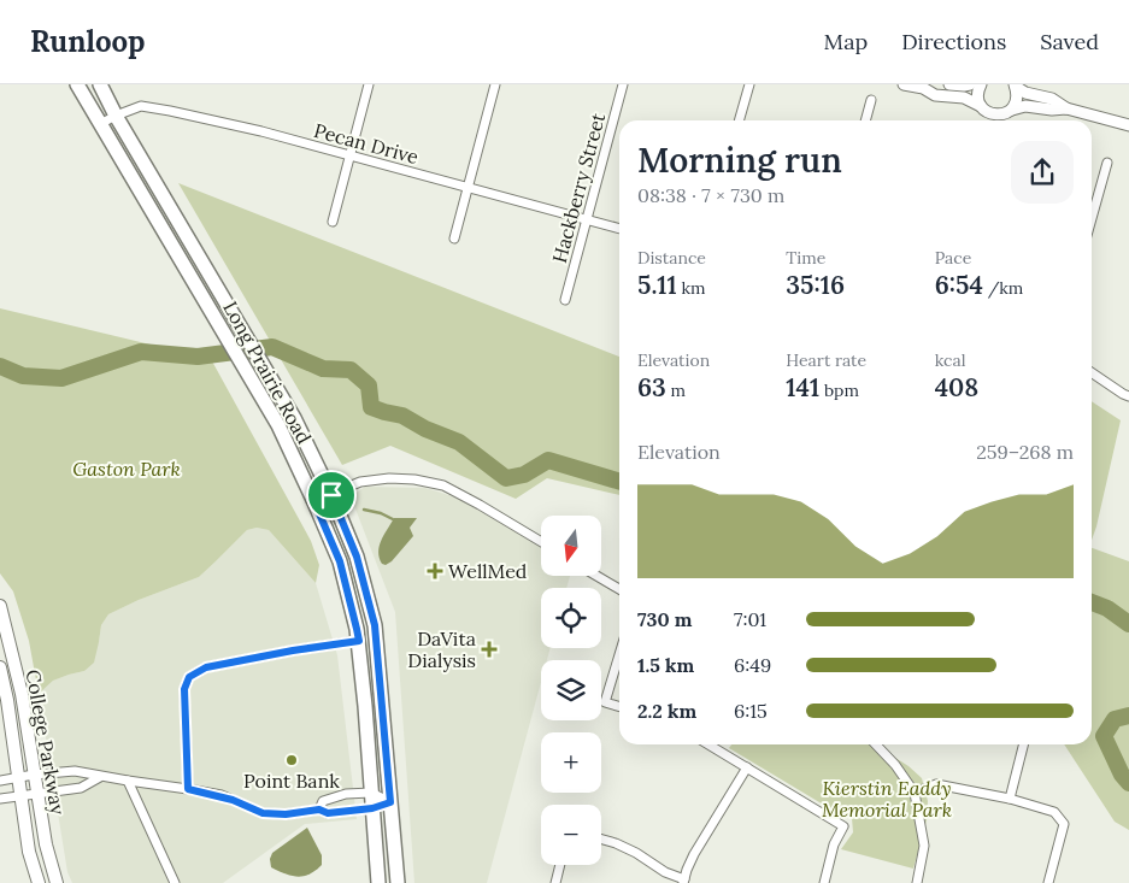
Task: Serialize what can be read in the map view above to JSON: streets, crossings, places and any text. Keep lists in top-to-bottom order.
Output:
{
  "streets": {
    "main road": ["Long Prairie Road", "College Parkway"],
    "street": ["Pecan Drive", "Hackberry Street"]
  },
  "crossings": [
    ["Pecan Drive", "Hackberry Street"],
    ["Pecan Drive", "Long Prairie Road"]
  ],
  "parks": ["Gaston Park", "Kierstin Eaddy Memorial Park"],
  "places": {
    "health": ["WellMed", "DaVita Dialysis"],
    "other": ["Point Bank"]
  },
  "north": "bottom",
  "page": {
    "header": "Runloop",
    "nav": ["Map", "Directions", "Saved"],
    "heading": ["Morning run", "08:38 · 7 × 730 m"],
    "stats": [
      ["Distance", "5.11 km"],
      ["Time", "35:16"],
      ["Pace", "6:54 /km"],
      ["Elevation", "63 m"],
      ["Heart rate", "141 bpm"],
      ["kcal", "408"]
    ],
    "chart": ["Elevation", "259–268 m"],
    "map_buttons": ["+", "−"],
    "list": [
      {
        "name": "730 m",
        "note": "7:01"
      },
      {
        "name": "1.5 km",
        "note": "6:49"
      },
      {
        "name": "2.2 km",
        "note": "6:15"
      }
    ]
  }
}
